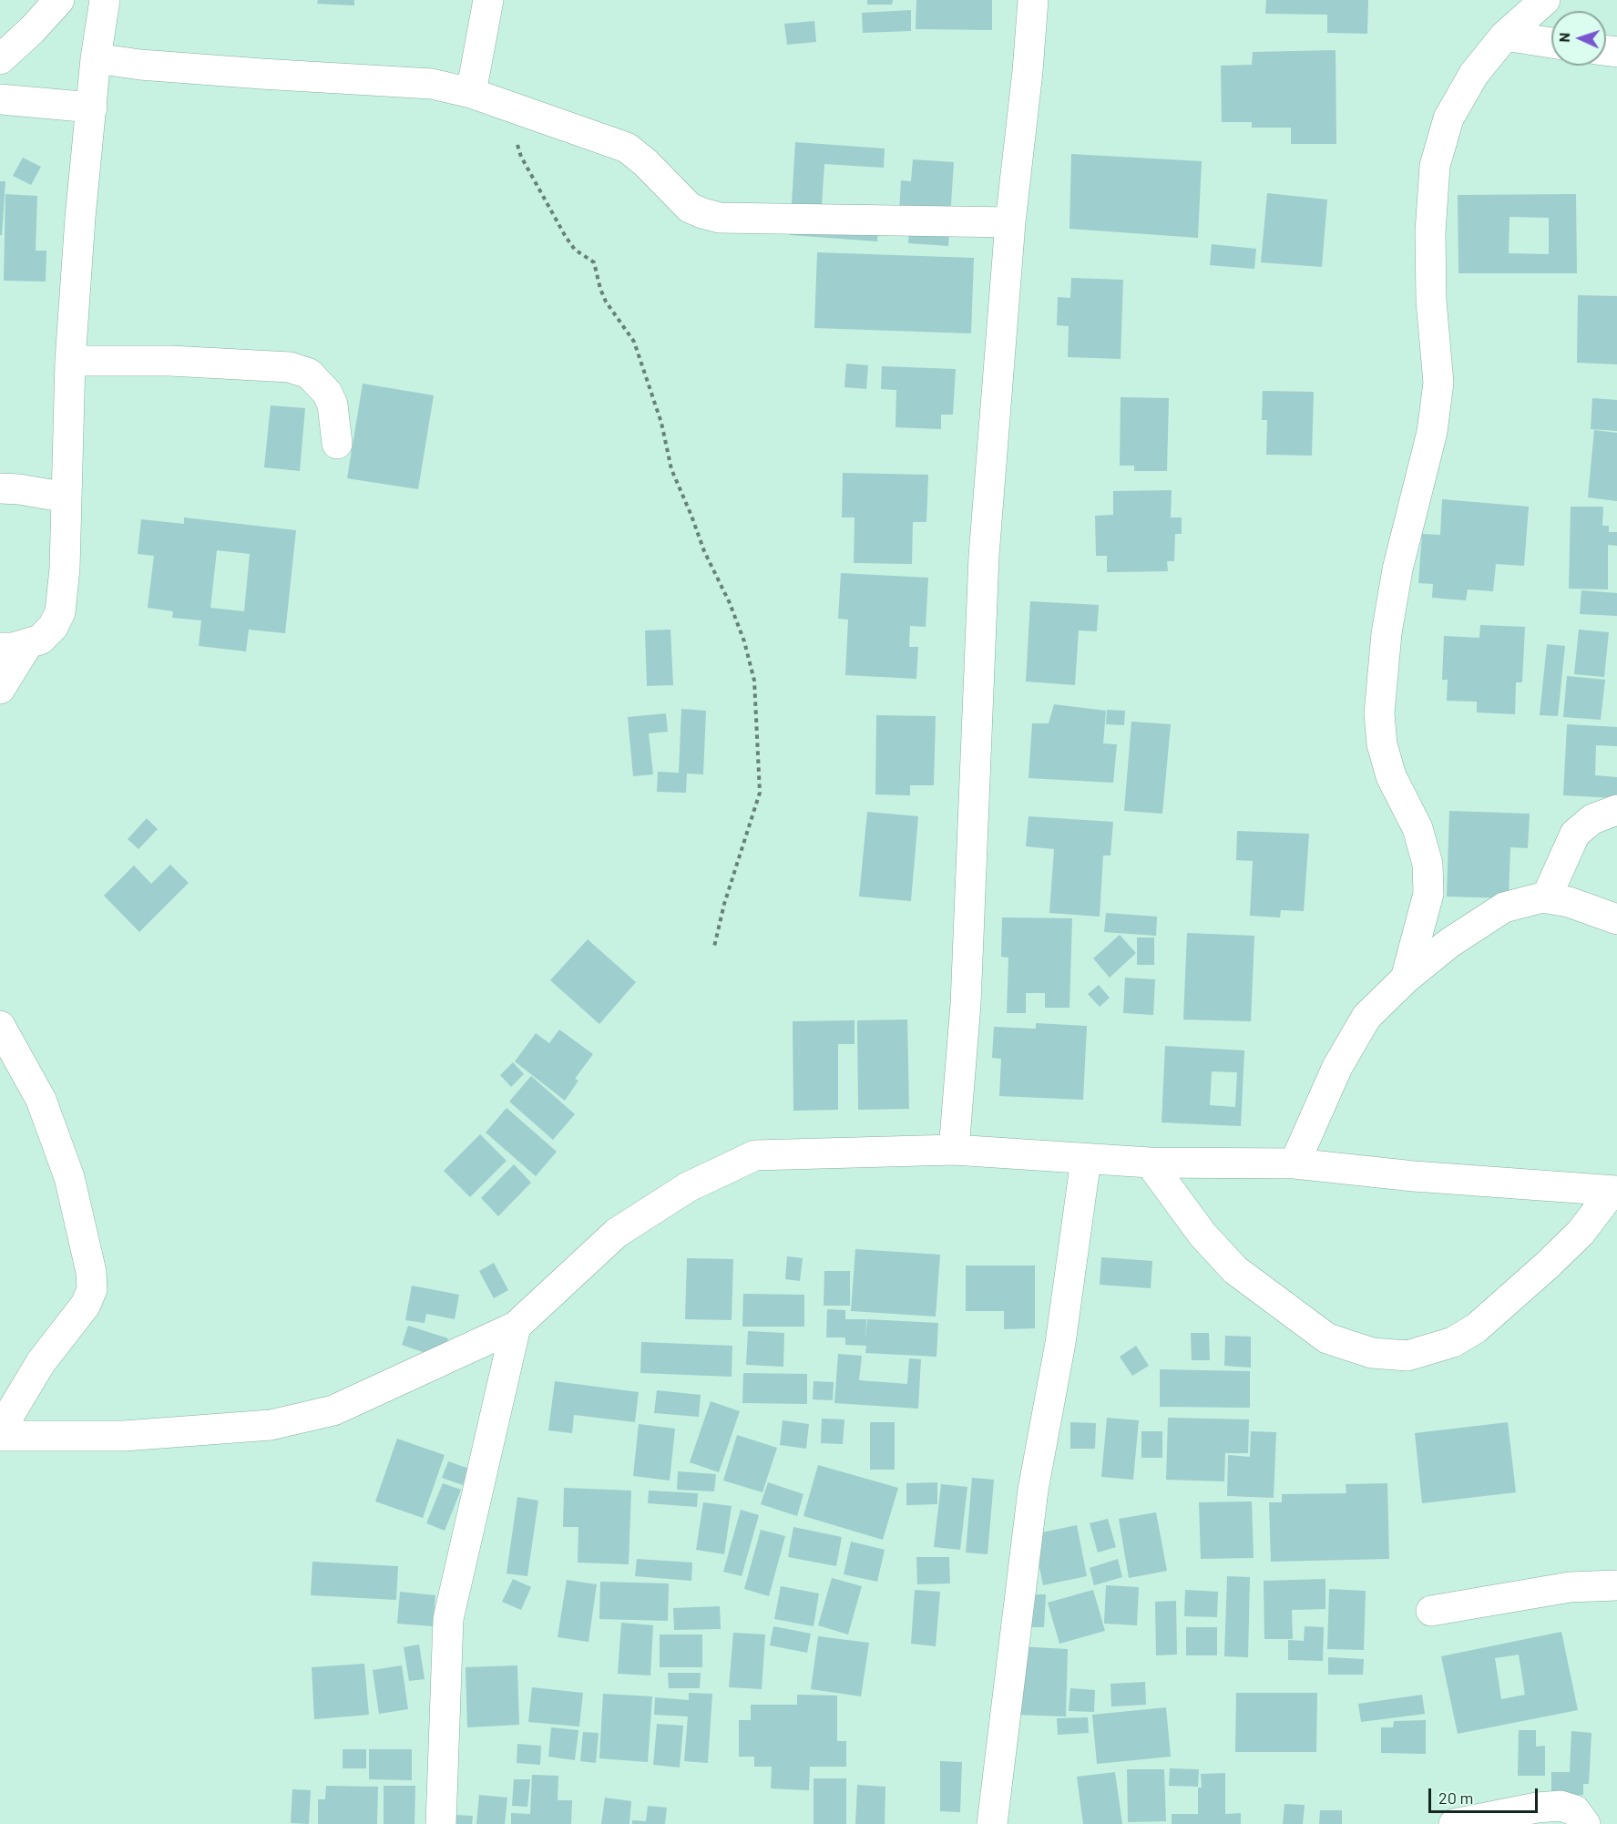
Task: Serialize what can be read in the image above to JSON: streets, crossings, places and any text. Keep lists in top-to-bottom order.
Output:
{
  "scale_bar": "20 m",
  "north": "left"
}
